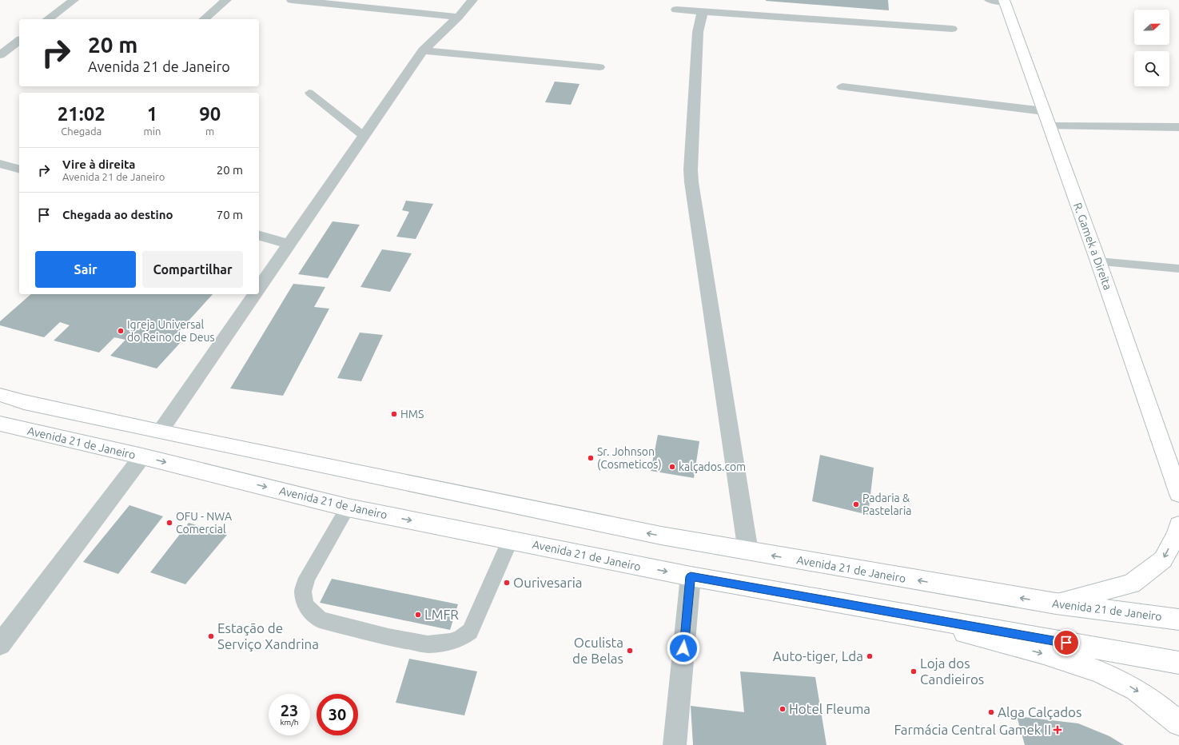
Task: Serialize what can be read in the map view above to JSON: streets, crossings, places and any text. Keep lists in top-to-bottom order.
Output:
{
  "streets": {
    "main road": ["R. Gamek a Direita", "Avenida 21 de Janeiro"]
  },
  "places": {
    "other": [
      "Igreja Universal do Reino de Deus",
      "HMS",
      "Sr. Johnson (Cosmeticos)",
      "kalçados.com",
      "Padaria & Pastelaria",
      "OFU - NWA Comercial",
      "Ourivesaria",
      "LMFR",
      "Estação de Serviço Xandrina",
      "Oculista de Belas",
      "Auto-tiger, Lda",
      "Loja dos Candieiros",
      "Hotel Fleuma",
      "Alga Calçados"
    ],
    "health": ["Farmácia Central Gamek II"]
  },
  "north": "right",
  "page": {
    "turn": ["20 m", "Avenida 21 de Janeiro"],
    "eta": [
      "21:02",
      "Chegada",
      "1",
      "min",
      "90",
      "m"
    ],
    "list": [
      {
        "name": "Vire à direita",
        "note": "Avenida 21 de Janeiro",
        "value": "20 m"
      },
      {
        "name": "Chegada ao destino",
        "value": "70 m"
      }
    ],
    "buttons": ["Sair", "Compartilhar"],
    "speed": "23 km/h",
    "limit": "30"
  }
}
